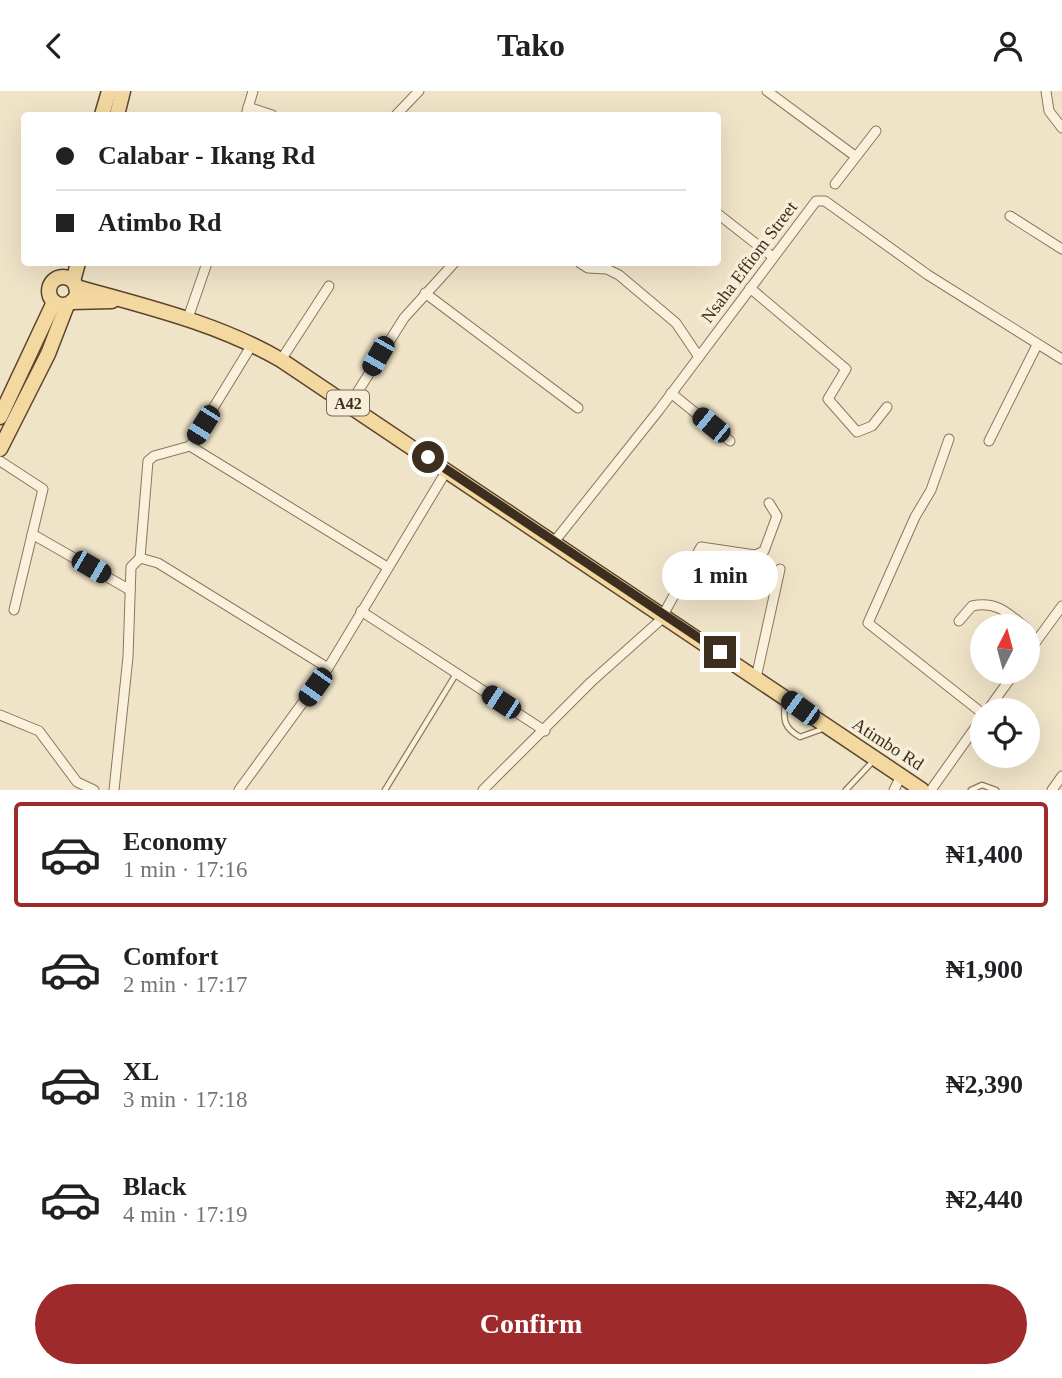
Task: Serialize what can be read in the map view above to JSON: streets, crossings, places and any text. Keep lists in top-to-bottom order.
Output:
{
  "streets": {
    "main road": ["A42", "Atimbo Rd"],
    "street": ["Nsaha Effiom Street"]
  },
  "crossings": [
    ["Nsaha Effiom Street", "A42"],
    ["Nsaha Effiom Street", "Atimbo Rd"],
    ["A42", "Atimbo Rd"]
  ],
  "north": "top",
  "page": {
    "header": "Tako",
    "banner": ["Calabar - Ikang Rd", "Atimbo Rd"],
    "bubble": "1 min",
    "list": [
      {
        "name": "Economy",
        "note": "1 min · 17:16",
        "value": "₦1,400"
      },
      {
        "name": "Comfort",
        "note": "2 min · 17:17",
        "value": "₦1,900"
      },
      {
        "name": "XL",
        "note": "3 min · 17:18",
        "value": "₦2,390"
      },
      {
        "name": "Black",
        "note": "4 min · 17:19",
        "value": "₦2,440"
      }
    ],
    "buttons": "Confirm"
  }
}
